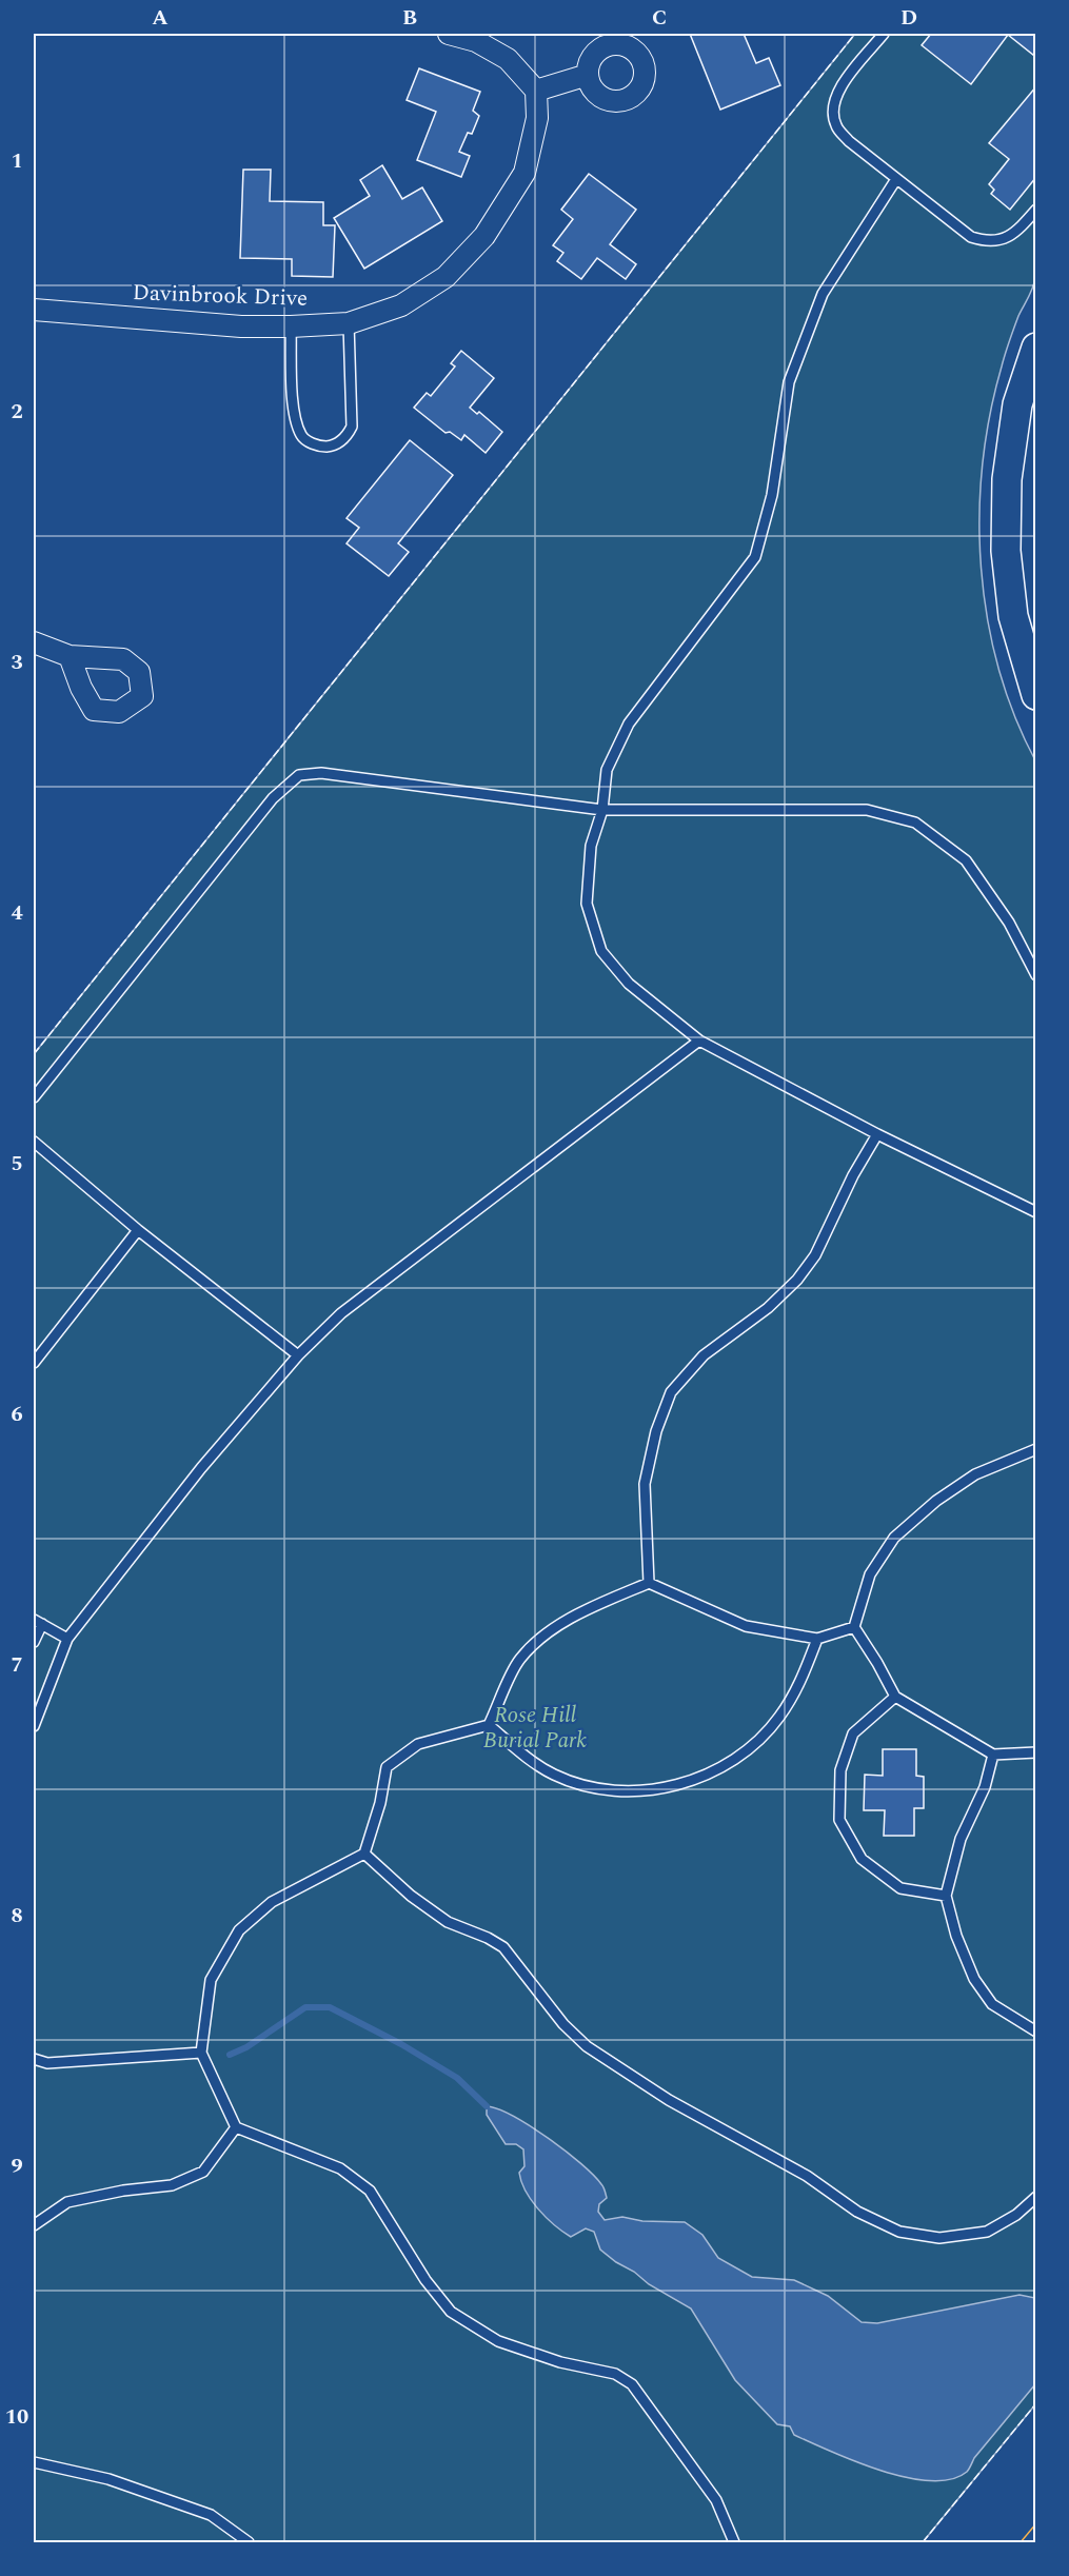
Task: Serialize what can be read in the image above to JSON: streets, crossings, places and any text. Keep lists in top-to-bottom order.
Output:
{
  "streets": {
    "street": ["Davinbrook Drive"]
  },
  "parks": ["Rose Hill Burial Park"],
  "grid": {
    "columns": [
      "A",
      "B",
      "C",
      "D"
    ],
    "rows": [
      "1",
      "2",
      "3",
      "4",
      "5",
      "6",
      "7",
      "8",
      "9",
      "10"
    ]
  }
}
